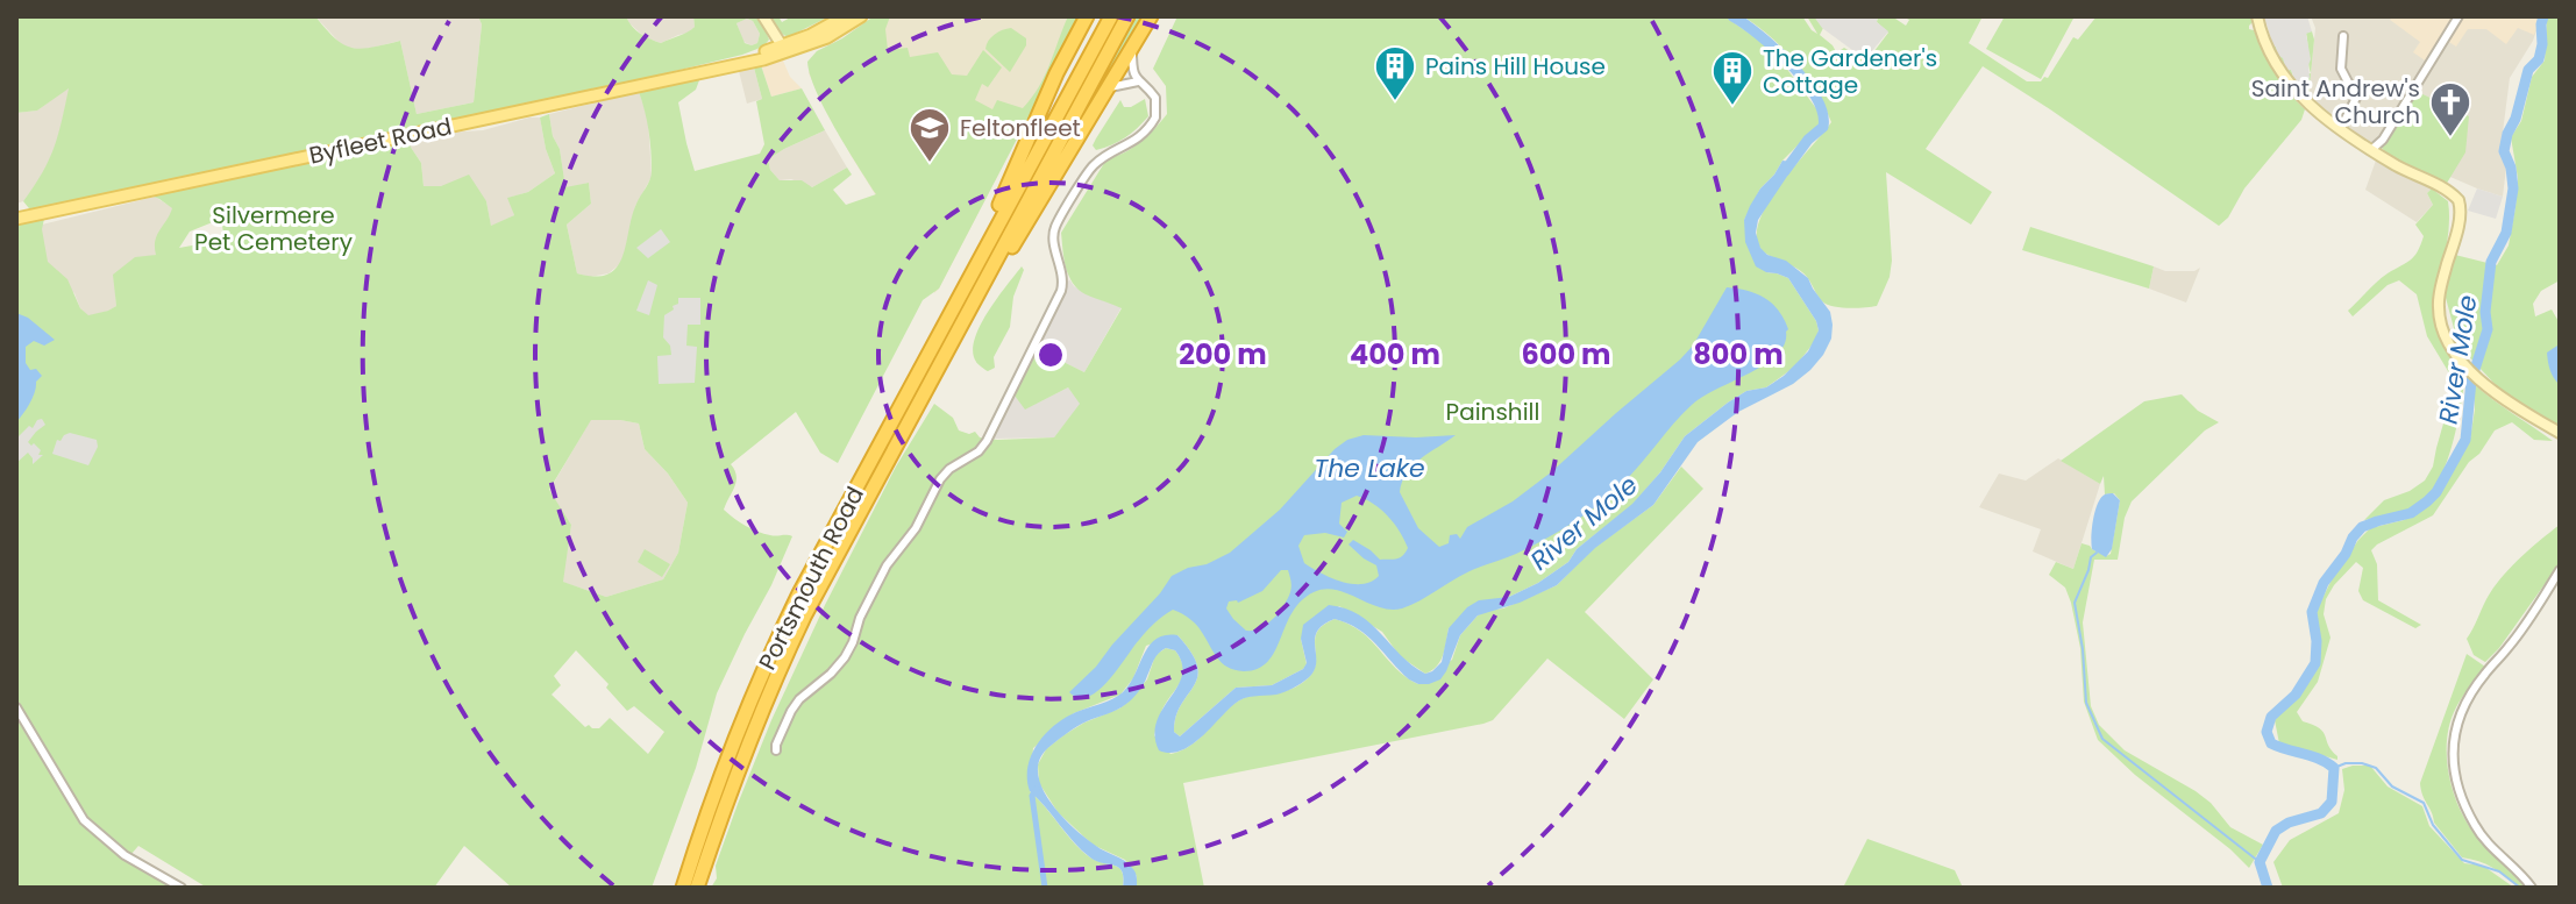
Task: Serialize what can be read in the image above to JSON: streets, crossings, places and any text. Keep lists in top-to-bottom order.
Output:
{
  "streets": {
    "highway": ["Portsmouth Road"],
    "main road": ["Byfleet Road"]
  },
  "water": ["River Mole", "The Lake"],
  "parks": ["Silvermere Pet Cemetery", "Painshill"],
  "places": {
    "building": ["Pains Hill House", "The Gardener's Cottage"],
    "church": ["Saint Andrew's Church"],
    "school or university": ["Feltonfleet"]
  },
  "rings": [
    "200 m",
    "400 m",
    "600 m",
    "800 m"
  ]
}
